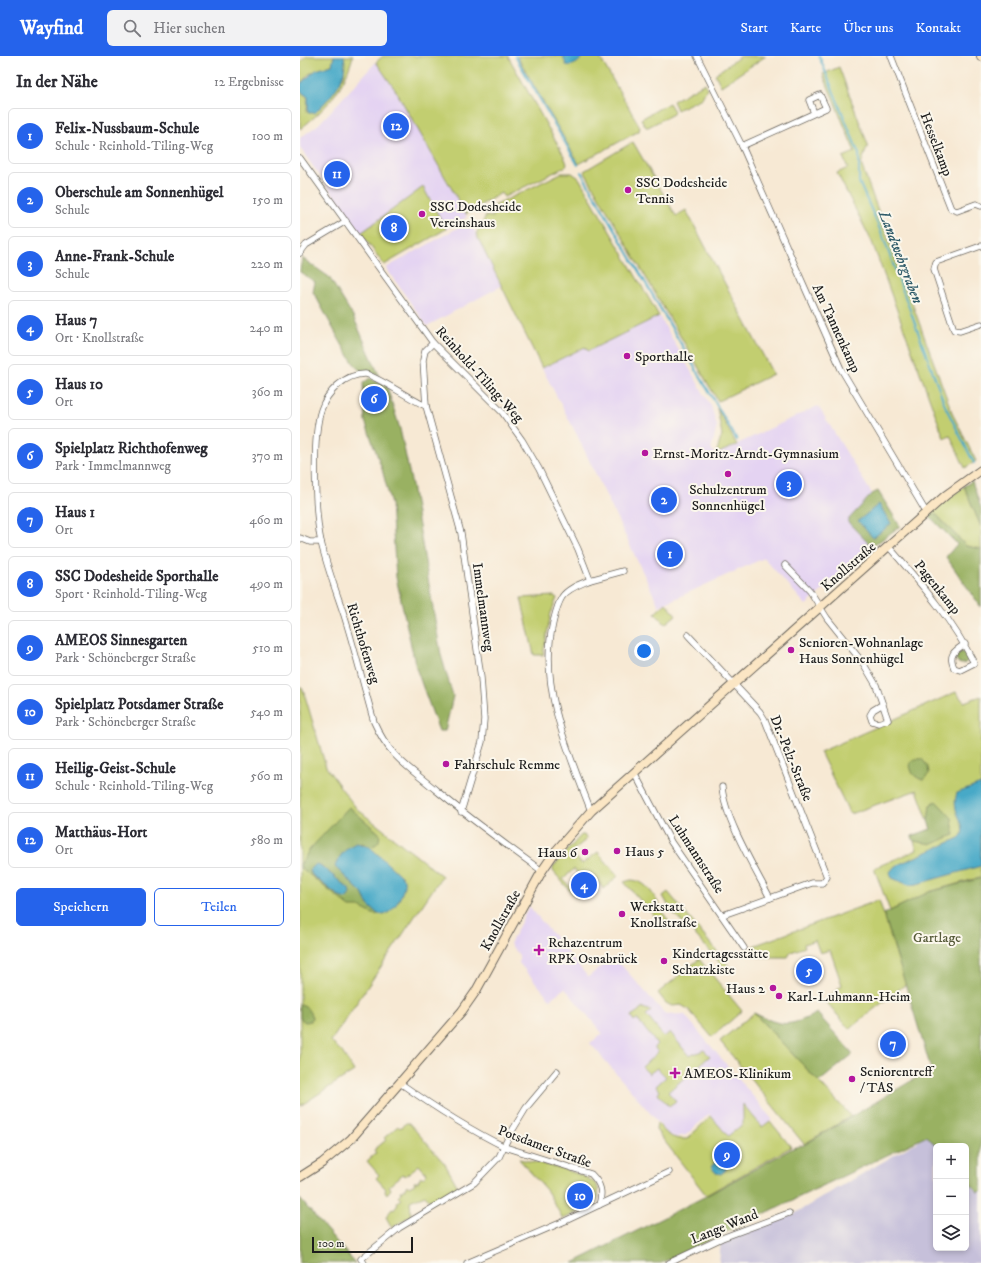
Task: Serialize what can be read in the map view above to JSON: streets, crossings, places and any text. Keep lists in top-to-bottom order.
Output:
{
  "streets": {
    "street": [
      "Hesselkamp",
      "Am Tannenkamp",
      "Reinhold-Tiling-Weg",
      "Knollstraße",
      "Pagenkamp",
      "Immelmannweg",
      "Richthofenweg",
      "Dr.-Pelz-Straße",
      "Luhmannstraße",
      "Potsdamer Straße",
      "Lange Wand"
    ]
  },
  "crossings": [
    ["Am Tannenkamp", "Knollstraße"],
    ["Reinhold-Tiling-Weg", "Immelmannweg"],
    ["Knollstraße", "Pagenkamp"],
    ["Knollstraße", "Richthofenweg"],
    ["Knollstraße", "Dr.-Pelz-Straße"],
    ["Knollstraße", "Luhmannstraße"],
    ["Knollstraße", "Potsdamer Straße"],
    ["Immelmannweg", "Richthofenweg"]
  ],
  "water": ["Landwehrgraben"],
  "parks": ["Gartlage"],
  "places": {
    "other": [
      "SSC Dodesheide Tennis",
      "SSC Dodesheide Vereinshaus",
      "Sporthalle",
      "Ernst-Moritz-Arndt-Gymnasium",
      "Schulzentrum Sonnenhügel",
      "Senioren-Wohnanlage Haus Sonnenhügel",
      "Fahrschule Remme",
      "Haus 5",
      "Haus 6",
      "Werkstatt Knollstraße",
      "Kindertagesstätte Schatzkiste",
      "Haus 2",
      "Karl-Luhmann-Heim",
      "Seniorentreff / TAS"
    ],
    "health": ["Rehazentrum RPK Osnabrück", "AMEOS-Klinikum"]
  },
  "scale_bar": "100 m",
  "page": {
    "header": "Wayfind",
    "search": "Hier suchen",
    "nav": [
      "Start",
      "Karte",
      "Über uns",
      "Kontakt"
    ],
    "heading": ["In der Nähe", "12 Ergebnisse"],
    "list": [
      {
        "mark": "1",
        "name": "Felix-Nussbaum-Schule",
        "note": "Schule · Reinhold-Tiling-Weg",
        "value": "100 m"
      },
      {
        "mark": "2",
        "name": "Oberschule am Sonnenhügel",
        "note": "Schule",
        "value": "150 m"
      },
      {
        "mark": "3",
        "name": "Anne-Frank-Schule",
        "note": "Schule",
        "value": "220 m"
      },
      {
        "mark": "4",
        "name": "Haus 7",
        "note": "Ort · Knollstraße",
        "value": "240 m"
      },
      {
        "mark": "5",
        "name": "Haus 10",
        "note": "Ort",
        "value": "360 m"
      },
      {
        "mark": "6",
        "name": "Spielplatz Richthofenweg",
        "note": "Park · Immelmannweg",
        "value": "370 m"
      },
      {
        "mark": "7",
        "name": "Haus 1",
        "note": "Ort",
        "value": "460 m"
      },
      {
        "mark": "8",
        "name": "SSC Dodesheide Sporthalle",
        "note": "Sport · Reinhold-Tiling-Weg",
        "value": "490 m"
      },
      {
        "mark": "9",
        "name": "AMEOS Sinnesgarten",
        "note": "Park · Schöneberger Straße",
        "value": "510 m"
      },
      {
        "mark": "10",
        "name": "Spielplatz Potsdamer Straße",
        "note": "Park · Schöneberger Straße",
        "value": "540 m"
      },
      {
        "mark": "11",
        "name": "Heilig-Geist-Schule",
        "note": "Schule · Reinhold-Tiling-Weg",
        "value": "560 m"
      },
      {
        "mark": "12",
        "name": "Matthäus-Hort",
        "note": "Ort",
        "value": "580 m"
      }
    ],
    "pins": [
      "12",
      "11",
      "8",
      "6",
      "3",
      "2",
      "1",
      "4",
      "5",
      "7",
      "9",
      "10"
    ],
    "buttons": ["Speichern", "Teilen"],
    "map_buttons": ["+", "−"],
    "scale": "100 m"
  }
}
